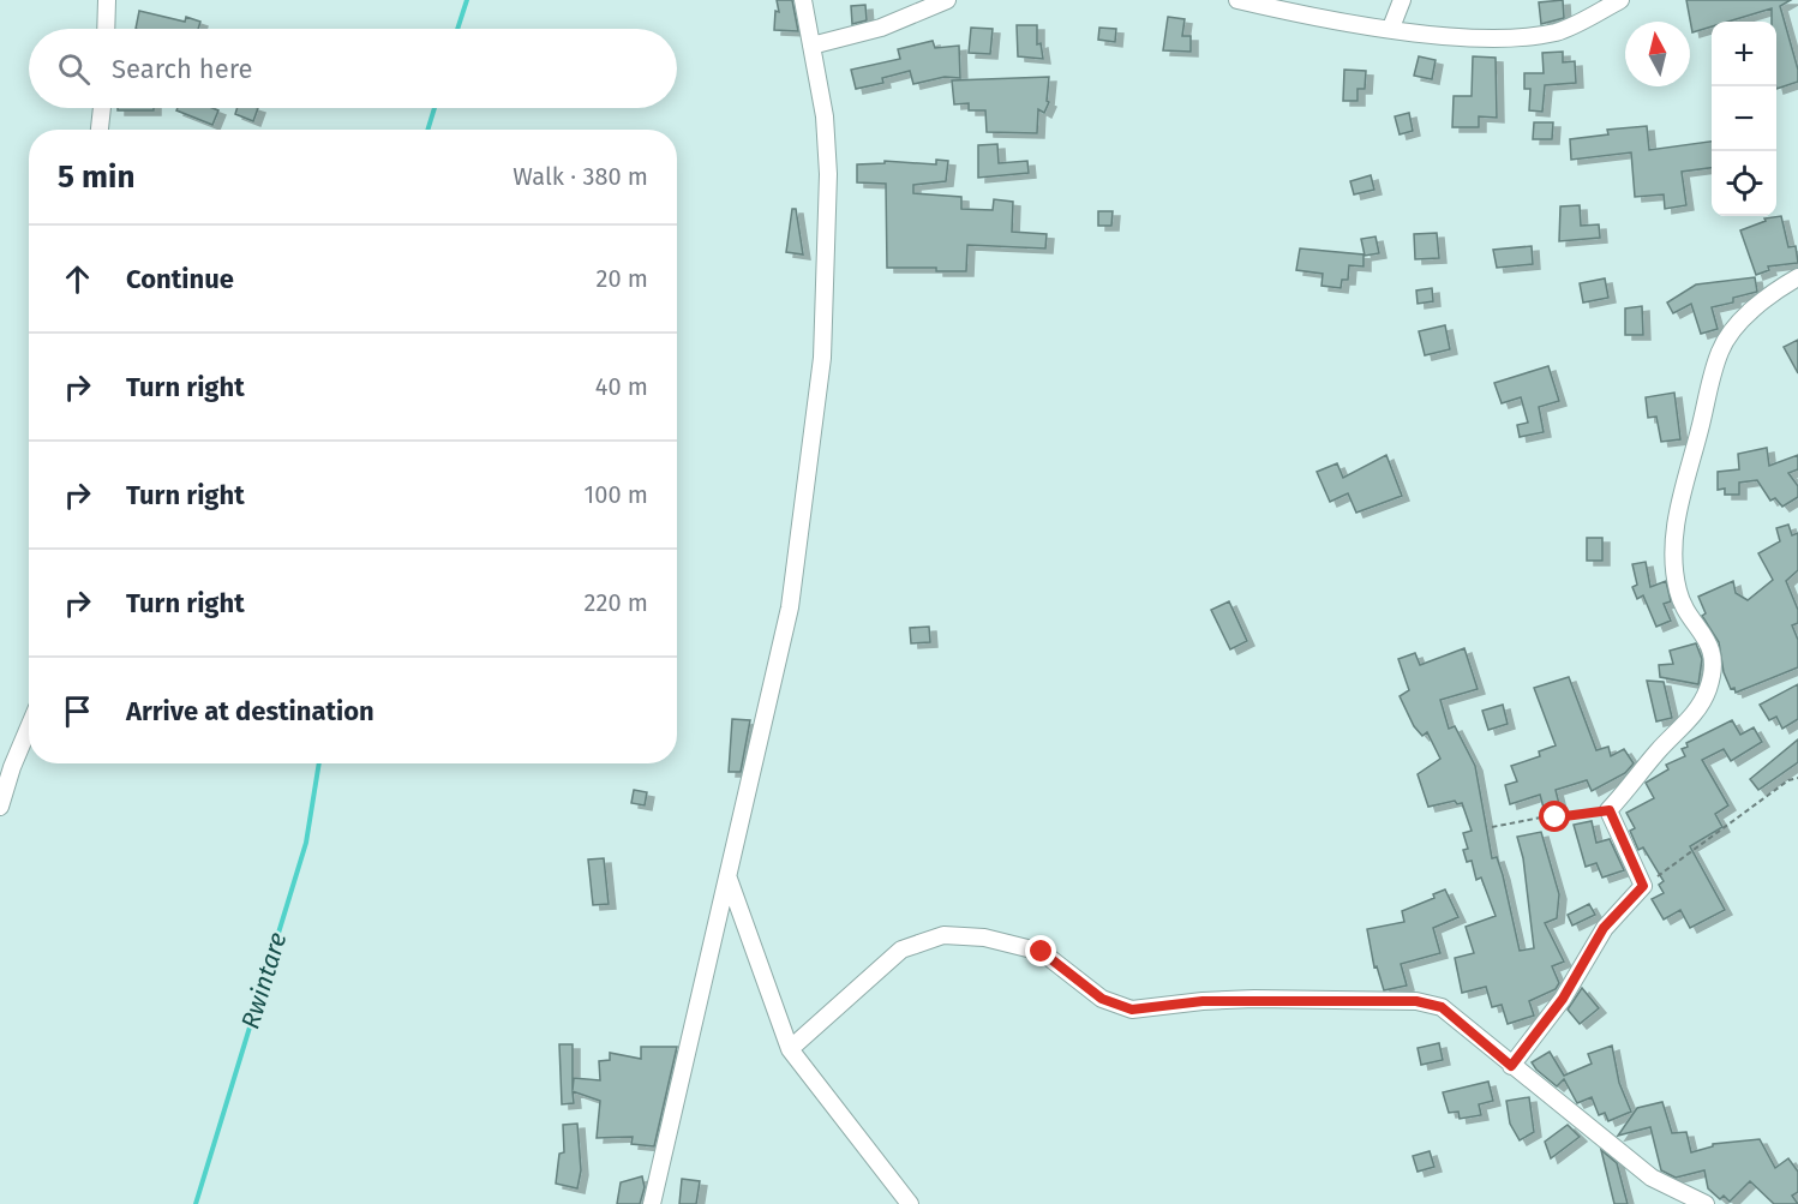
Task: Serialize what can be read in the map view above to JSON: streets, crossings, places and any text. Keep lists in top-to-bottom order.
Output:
{
  "water": ["Rwintare"],
  "north": "top",
  "page": {
    "map_buttons": ["+", "−"],
    "search": "Search here",
    "heading": ["5 min", "Walk · 380 m"],
    "list": [
      ["Continue", "20 m"],
      ["Turn right", "40 m"],
      ["Turn right", "100 m"],
      ["Turn right", "220 m"],
      "Arrive at destination"
    ]
  }
}
